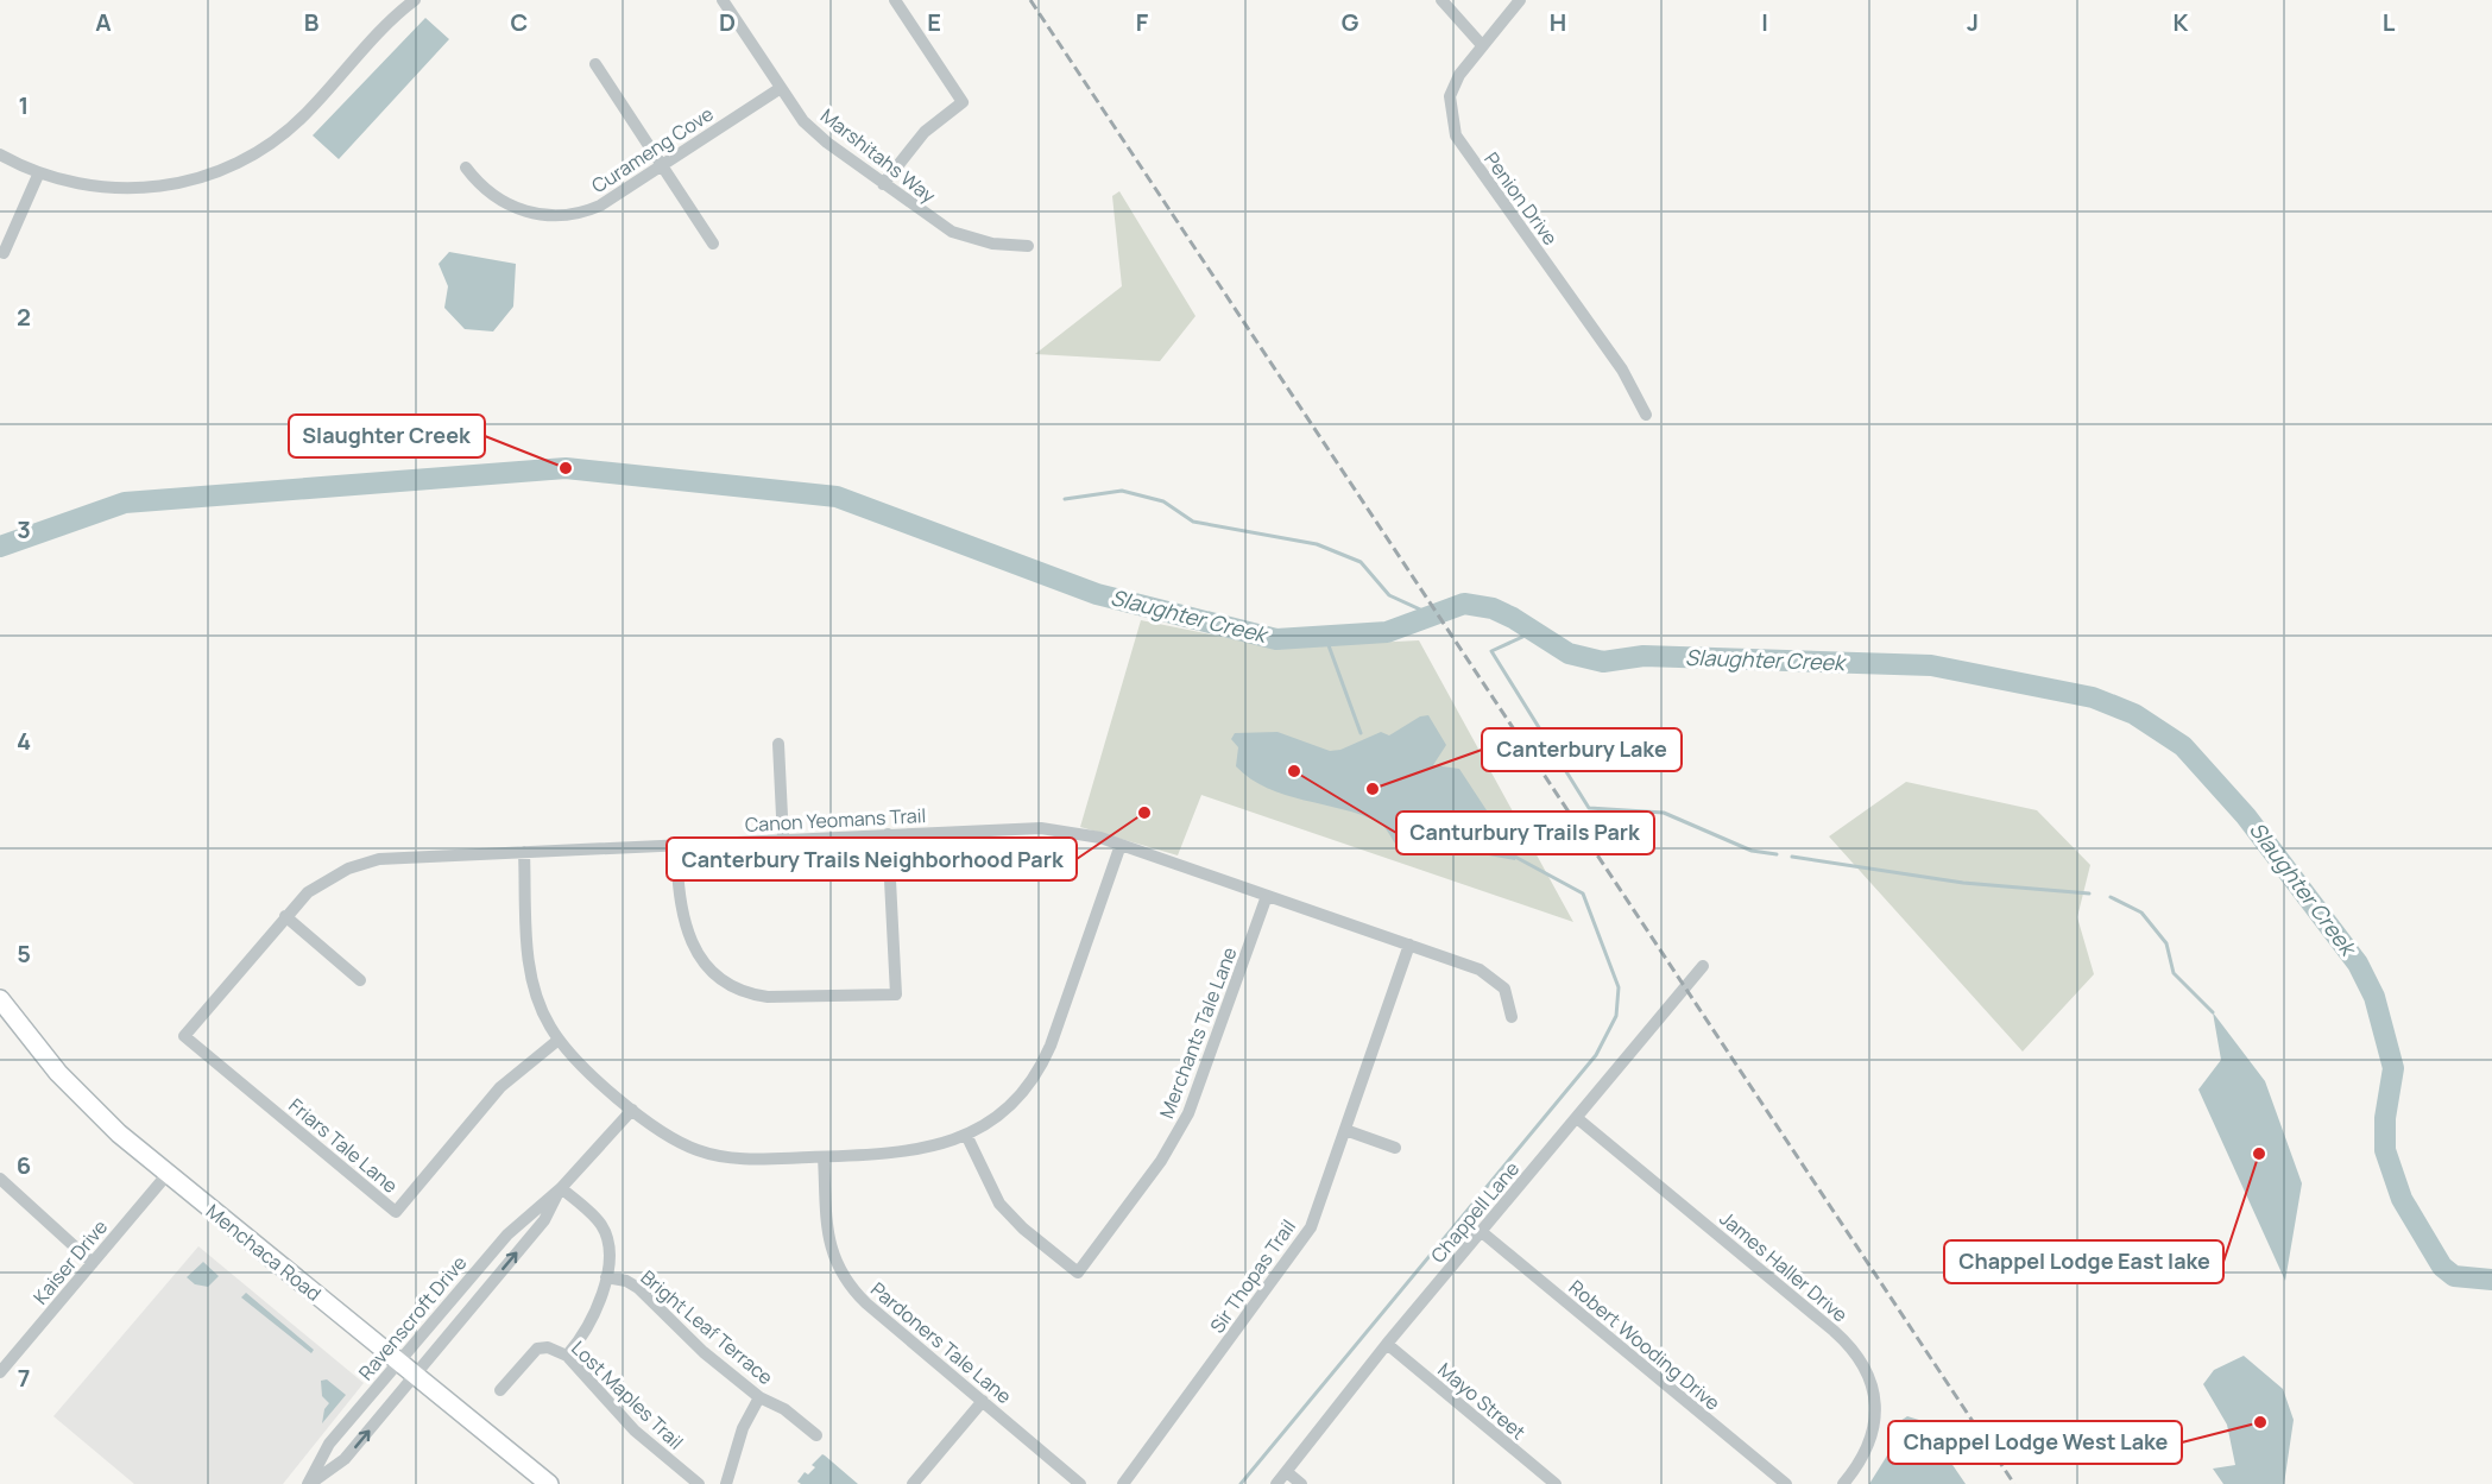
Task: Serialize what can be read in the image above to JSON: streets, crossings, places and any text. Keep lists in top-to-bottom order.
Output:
{
  "streets": {
    "main road": ["Menchaca Road"],
    "street": [
      "Curameng Cove",
      "Marshitahs Way",
      "Penion Drive",
      "Canon Yeomans Trail",
      "Merchants Tale Lane",
      "Friars Tale Lane",
      "Chappell Lane",
      "Kaiser Drive",
      "James Haller Drive",
      "Sir Thopas Trail",
      "Ravenscroft Drive",
      "Bright Leaf Terrace",
      "Pardoners Tale Lane",
      "Robert Wooding Drive",
      "Lost Maples Trail",
      "Mayo Street"
    ]
  },
  "crossings": [
    ["Curameng Cove", "Marshitahs Way"],
    ["Canon Yeomans Trail", "Merchants Tale Lane"],
    ["Canon Yeomans Trail", "Friars Tale Lane"],
    ["Canon Yeomans Trail", "Sir Thopas Trail"],
    ["Chappell Lane", "James Haller Drive"],
    ["Chappell Lane", "Robert Wooding Drive"],
    ["Chappell Lane", "Mayo Street"],
    ["Menchaca Road", "Kaiser Drive"],
    ["Menchaca Road", "Ravenscroft Drive"]
  ],
  "water": ["Slaughter Creek"],
  "places": [
    "Slaughter Creek",
    "Canturbury Trails Park",
    "Canterbury Lake",
    "Canterbury Trails Neighborhood Park",
    "Chappel Lodge East lake",
    "Chappel Lodge West Lake"
  ],
  "grid": {
    "columns": [
      "A",
      "B",
      "C",
      "D",
      "E",
      "F",
      "G",
      "H",
      "I",
      "J",
      "K",
      "L"
    ],
    "rows": [
      "1",
      "2",
      "3",
      "4",
      "5",
      "6",
      "7"
    ]
  }
}
